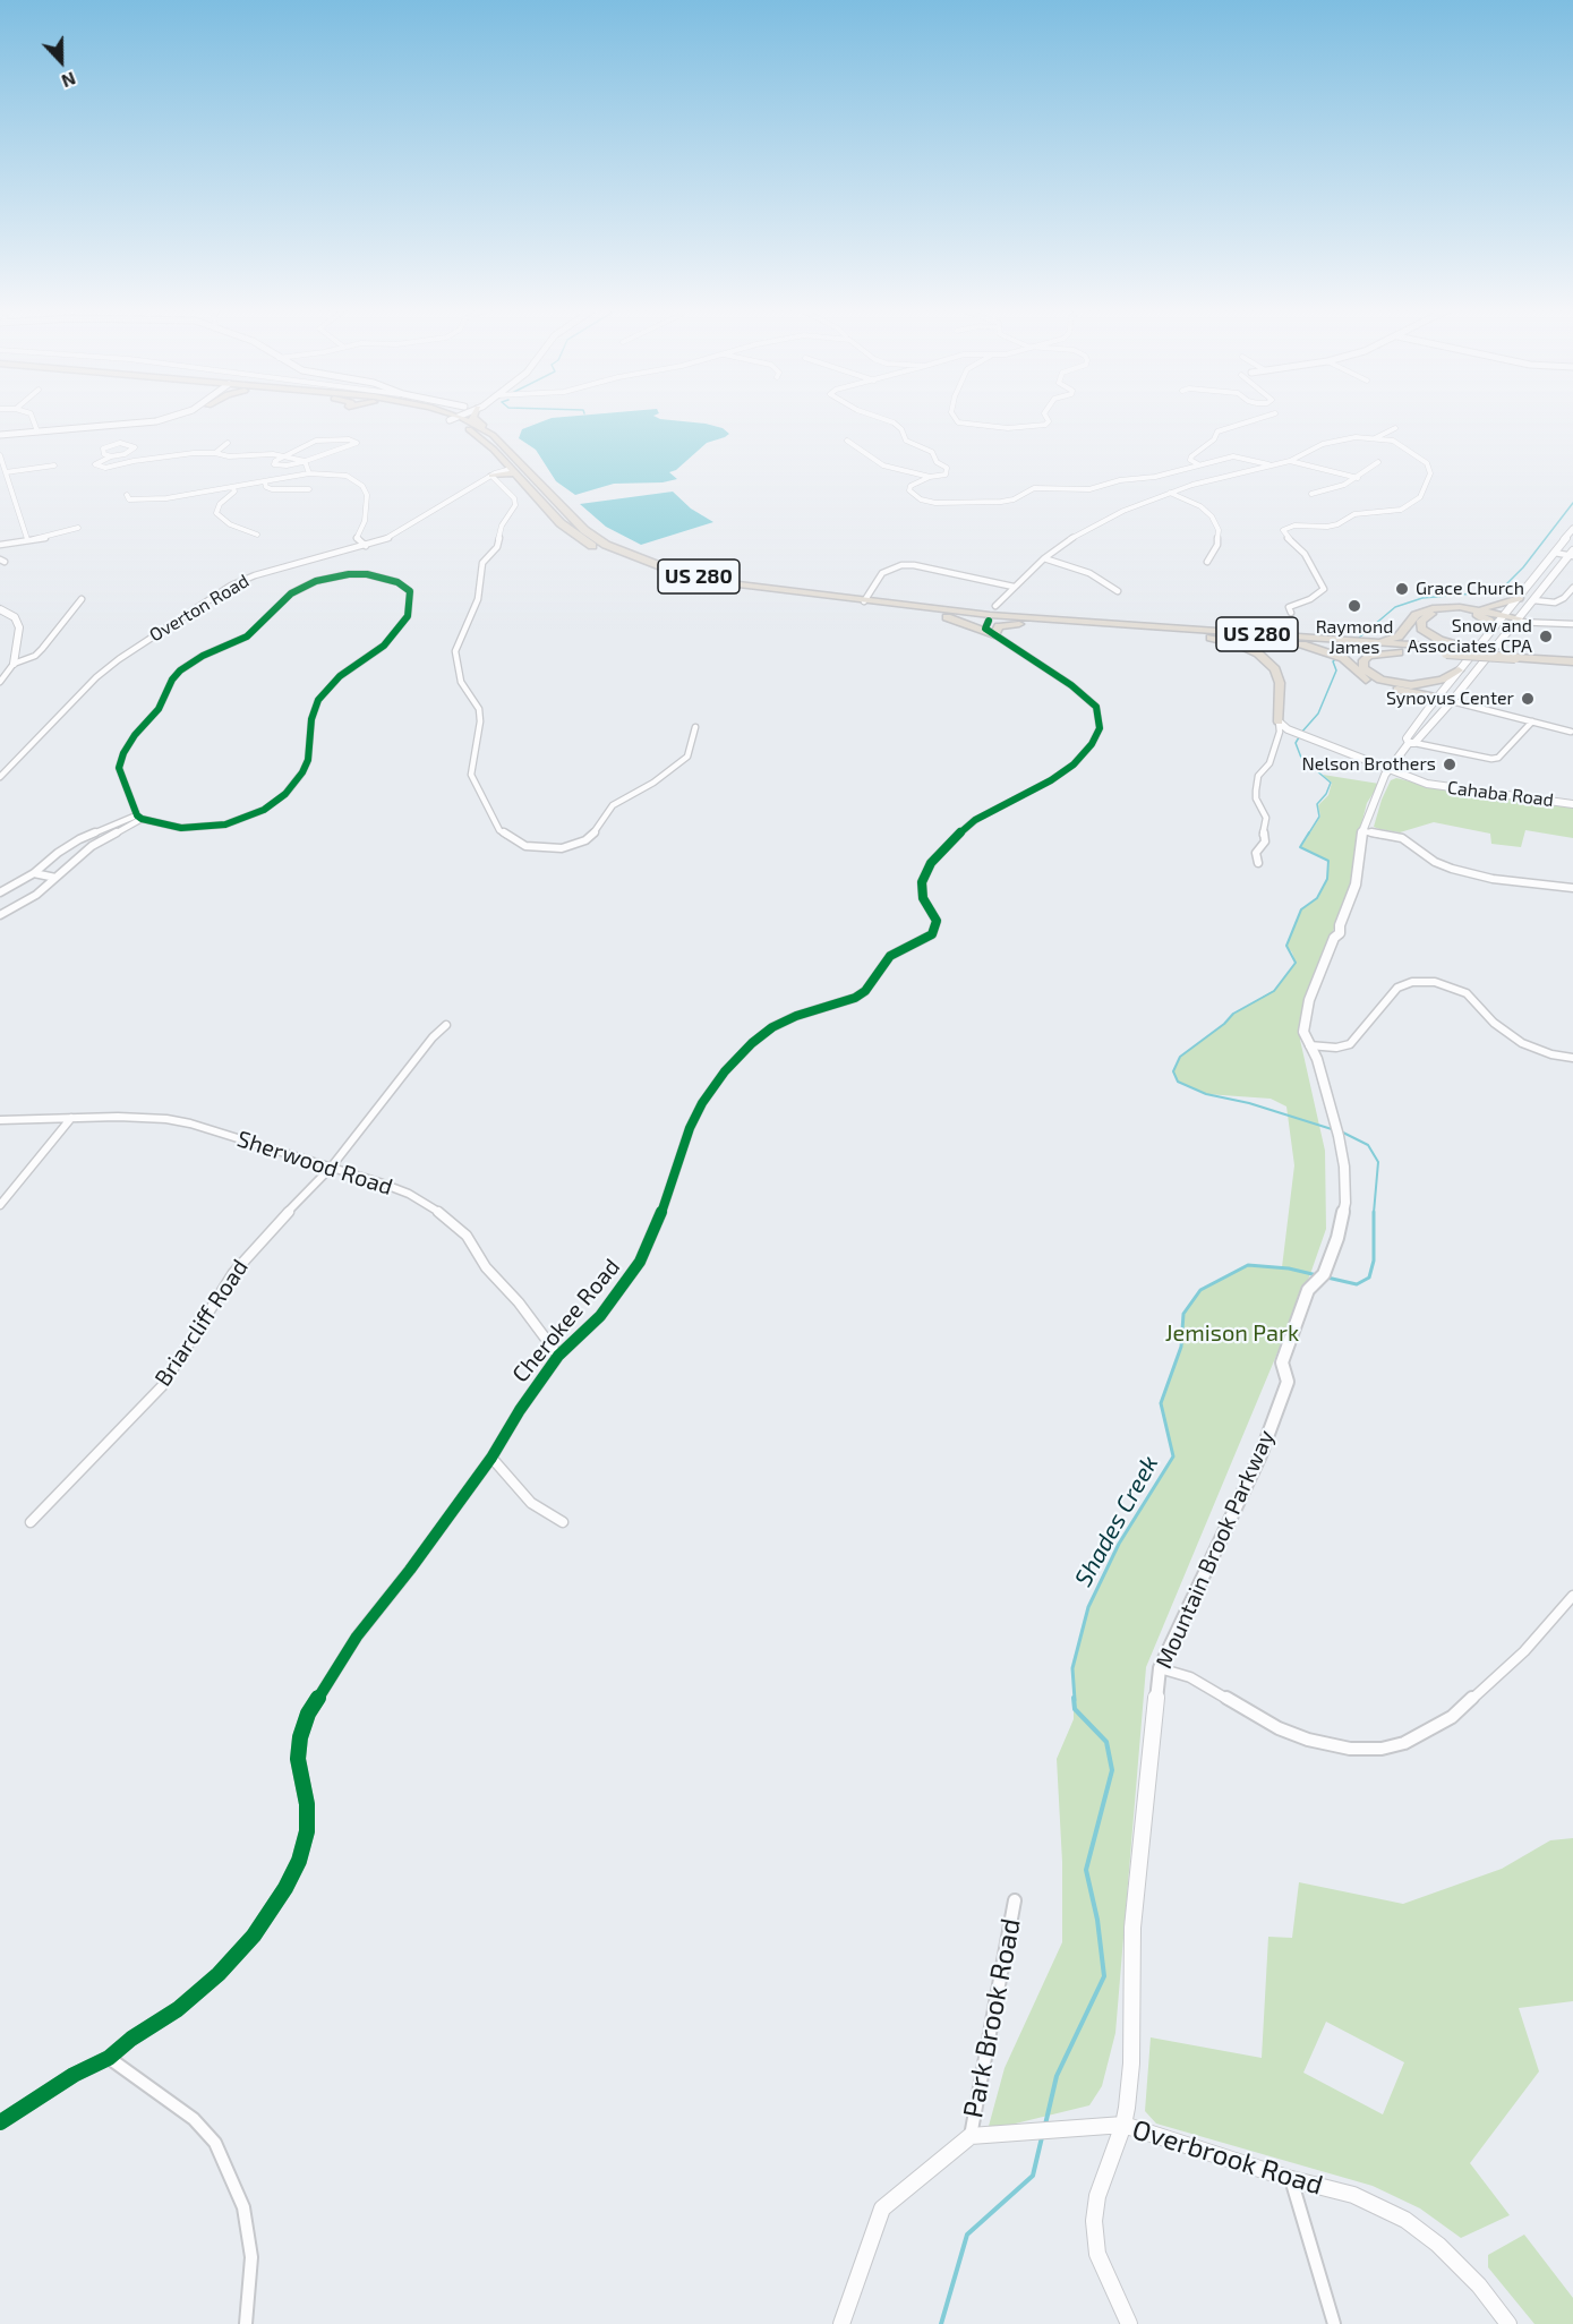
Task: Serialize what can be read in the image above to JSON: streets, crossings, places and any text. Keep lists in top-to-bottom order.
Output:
{
  "streets": {
    "highway": ["US 280"],
    "main road": ["Cahaba Road", "Mountain Brook Parkway", "Overbrook Road"],
    "street": [
      "Overton Road",
      "Sherwood Road",
      "Cherokee Road",
      "Briarcliff Road",
      "Park Brook Road"
    ]
  },
  "crossings": [
    ["Cahaba Road", "Mountain Brook Parkway"],
    ["Sherwood Road", "Cherokee Road"],
    ["Sherwood Road", "Briarcliff Road"],
    ["Mountain Brook Parkway", "Overbrook Road"],
    ["Park Brook Road", "Overbrook Road"]
  ],
  "water": ["Shades Creek"],
  "parks": ["Jemison Park"],
  "places": [
    "Grace Church",
    "Raymond James",
    "Snow and Associates CPA",
    "Synovus Center",
    "Nelson Brothers"
  ],
  "north": "bottom"
}
